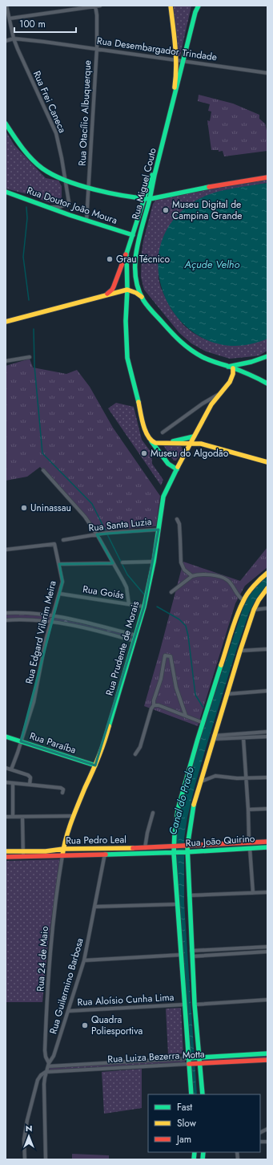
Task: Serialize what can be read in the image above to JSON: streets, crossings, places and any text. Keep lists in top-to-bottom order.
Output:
{
  "streets": {
    "main road": [
      "Rua Miguel Couto",
      "Rua Doutor João Moura",
      "Rua Prudente de Morais",
      "Rua Paraíba",
      "Rua Pedro Leal",
      "Rua João Quirino",
      "Rua Luiza Bezerra Motta"
    ],
    "street": [
      "Rua Desembargador Trindade",
      "Rua Frei Caneca",
      "Rua Otacílio Albuquerque",
      "Rua Santa Luzia",
      "Rua Goiás",
      "Rua Edgard Vilarim Meira",
      "Rua 24 de Maio",
      "Rua Guilermino Barbosa",
      "Rua Aloísio Cunha Lima"
    ]
  },
  "crossings": [
    ["Rua Desembargador Trindade", "Rua Frei Caneca"],
    ["Rua Desembargador Trindade", "Rua Otacílio Albuquerque"],
    ["Rua Desembargador Trindade", "Rua Miguel Couto"],
    ["Rua Frei Caneca", "Rua Doutor João Moura"],
    ["Rua Otacílio Albuquerque", "Rua Doutor João Moura"],
    ["Rua Miguel Couto", "Rua Doutor João Moura"],
    ["Rua Miguel Couto", "Rua Prudente de Morais"],
    ["Rua Santa Luzia", "Rua Prudente de Morais"],
    ["Rua Goiás", "Rua Edgard Vilarim Meira"],
    ["Rua Goiás", "Rua Prudente de Morais"],
    ["Rua Edgard Vilarim Meira", "Rua Paraíba"],
    ["Rua Prudente de Morais", "Rua Paraíba"],
    ["Rua Prudente de Morais", "Rua Pedro Leal"],
    ["Rua Prudente de Morais", "Rua 24 de Maio"],
    ["Rua Pedro Leal", "Rua João Quirino"],
    ["Rua Pedro Leal", "Rua 24 de Maio"],
    ["Rua Pedro Leal", "Rua Guilermino Barbosa"],
    ["Rua 24 de Maio", "Rua Guilermino Barbosa"],
    ["Rua 24 de Maio", "Rua Luiza Bezerra Motta"],
    ["Rua Guilermino Barbosa", "Rua Aloísio Cunha Lima"],
    ["Rua Guilermino Barbosa", "Rua Luiza Bezerra Motta"]
  ],
  "water": ["Açude Velho", "Canal do Prado"],
  "places": [
    "Museu Digital de Campina Grande",
    "Grau Técnico",
    "Museu do Algodão",
    "Uninassau",
    "Quadra Poliesportiva"
  ],
  "legend": ["Fast", "Slow", "Jam"],
  "scale_bar": "100 m",
  "north": "top"
}
